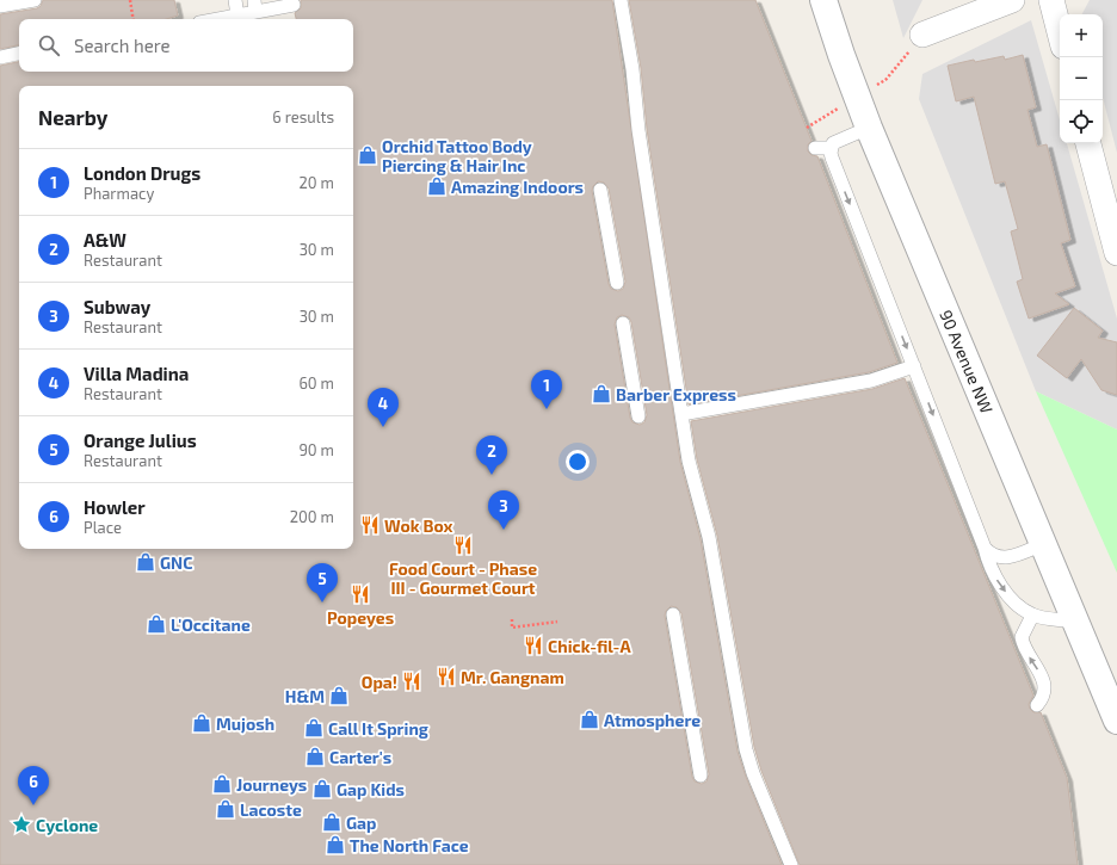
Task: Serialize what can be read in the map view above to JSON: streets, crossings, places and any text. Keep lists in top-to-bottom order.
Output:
{
  "streets": {
    "street": ["90 Avenue NW"]
  },
  "places": {
    "shop": [
      "Orchid Tattoo Body Piercing & Hair Inc",
      "Amazing Indoors",
      "Barber Express",
      "GNC",
      "L'Occitane",
      "H&M",
      "Atmosphere",
      "Mujosh",
      "Call It Spring",
      "Carter's",
      "Journeys",
      "Gap Kids",
      "Lacoste",
      "Gap",
      "The North Face"
    ],
    "restaurant": [
      "Wok Box",
      "Food Court - Phase III - Gourmet Court",
      "Popeyes",
      "Chick-fil-A",
      "Mr. Gangnam",
      "Opa!"
    ],
    "place": ["Cyclone"]
  },
  "page": {
    "map_buttons": ["+", "−"],
    "search": "Search here",
    "heading": ["Nearby", "6 results"],
    "list": [
      {
        "mark": "1",
        "name": "London Drugs",
        "note": "Pharmacy",
        "value": "20 m"
      },
      {
        "mark": "2",
        "name": "A&W",
        "note": "Restaurant",
        "value": "30 m"
      },
      {
        "mark": "3",
        "name": "Subway",
        "note": "Restaurant",
        "value": "30 m"
      },
      {
        "mark": "4",
        "name": "Villa Madina",
        "note": "Restaurant",
        "value": "60 m"
      },
      {
        "mark": "5",
        "name": "Orange Julius",
        "note": "Restaurant",
        "value": "90 m"
      },
      {
        "mark": "6",
        "name": "Howler",
        "note": "Place",
        "value": "200 m"
      }
    ],
    "pins": [
      "1",
      "4",
      "2",
      "3",
      "5",
      "6"
    ]
  }
}
